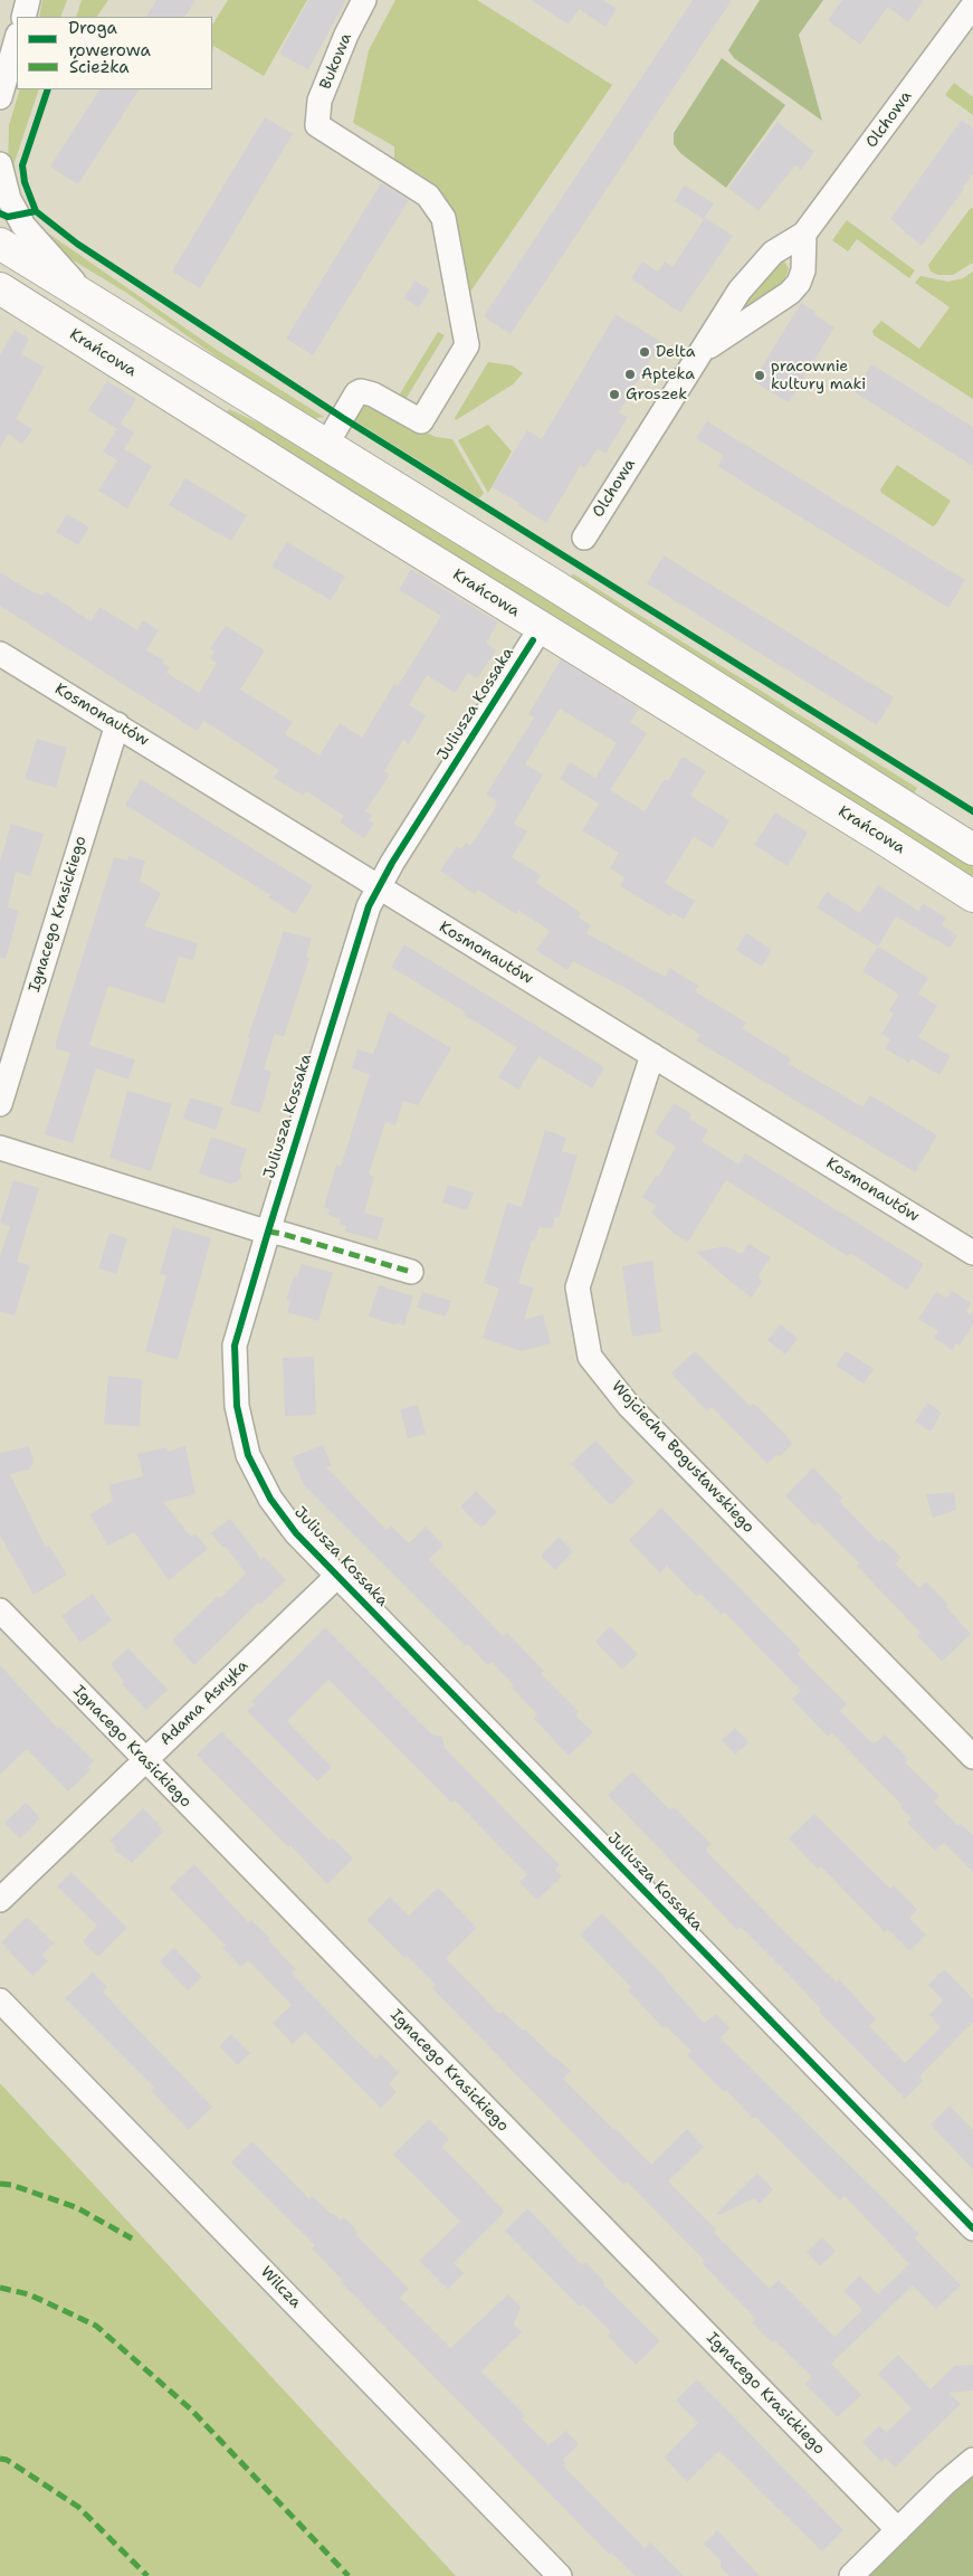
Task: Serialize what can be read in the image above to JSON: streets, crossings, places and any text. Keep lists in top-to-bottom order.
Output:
{
  "streets": {
    "main road": ["Krańcowa"],
    "street": [
      "Bukowa",
      "Olchowa",
      "Juliusza Kossaka",
      "Kosmonautów",
      "Ignacego Krasickiego",
      "Wojciecha Bogusławskiego",
      "Adama Asnyka",
      "Wilcza"
    ]
  },
  "crossings": [
    ["Juliusza Kossaka", "Kosmonautów"],
    ["Juliusza Kossaka", "Adama Asnyka"],
    ["Kosmonautów", "Ignacego Krasickiego"],
    ["Kosmonautów", "Wojciecha Bogusławskiego"],
    ["Ignacego Krasickiego", "Adama Asnyka"]
  ],
  "places": [
    "Delta",
    "Apteka",
    "pracownie kultury maki",
    "Groszek"
  ],
  "legend": ["Droga rowerowa", "Ścieżka"]
}
